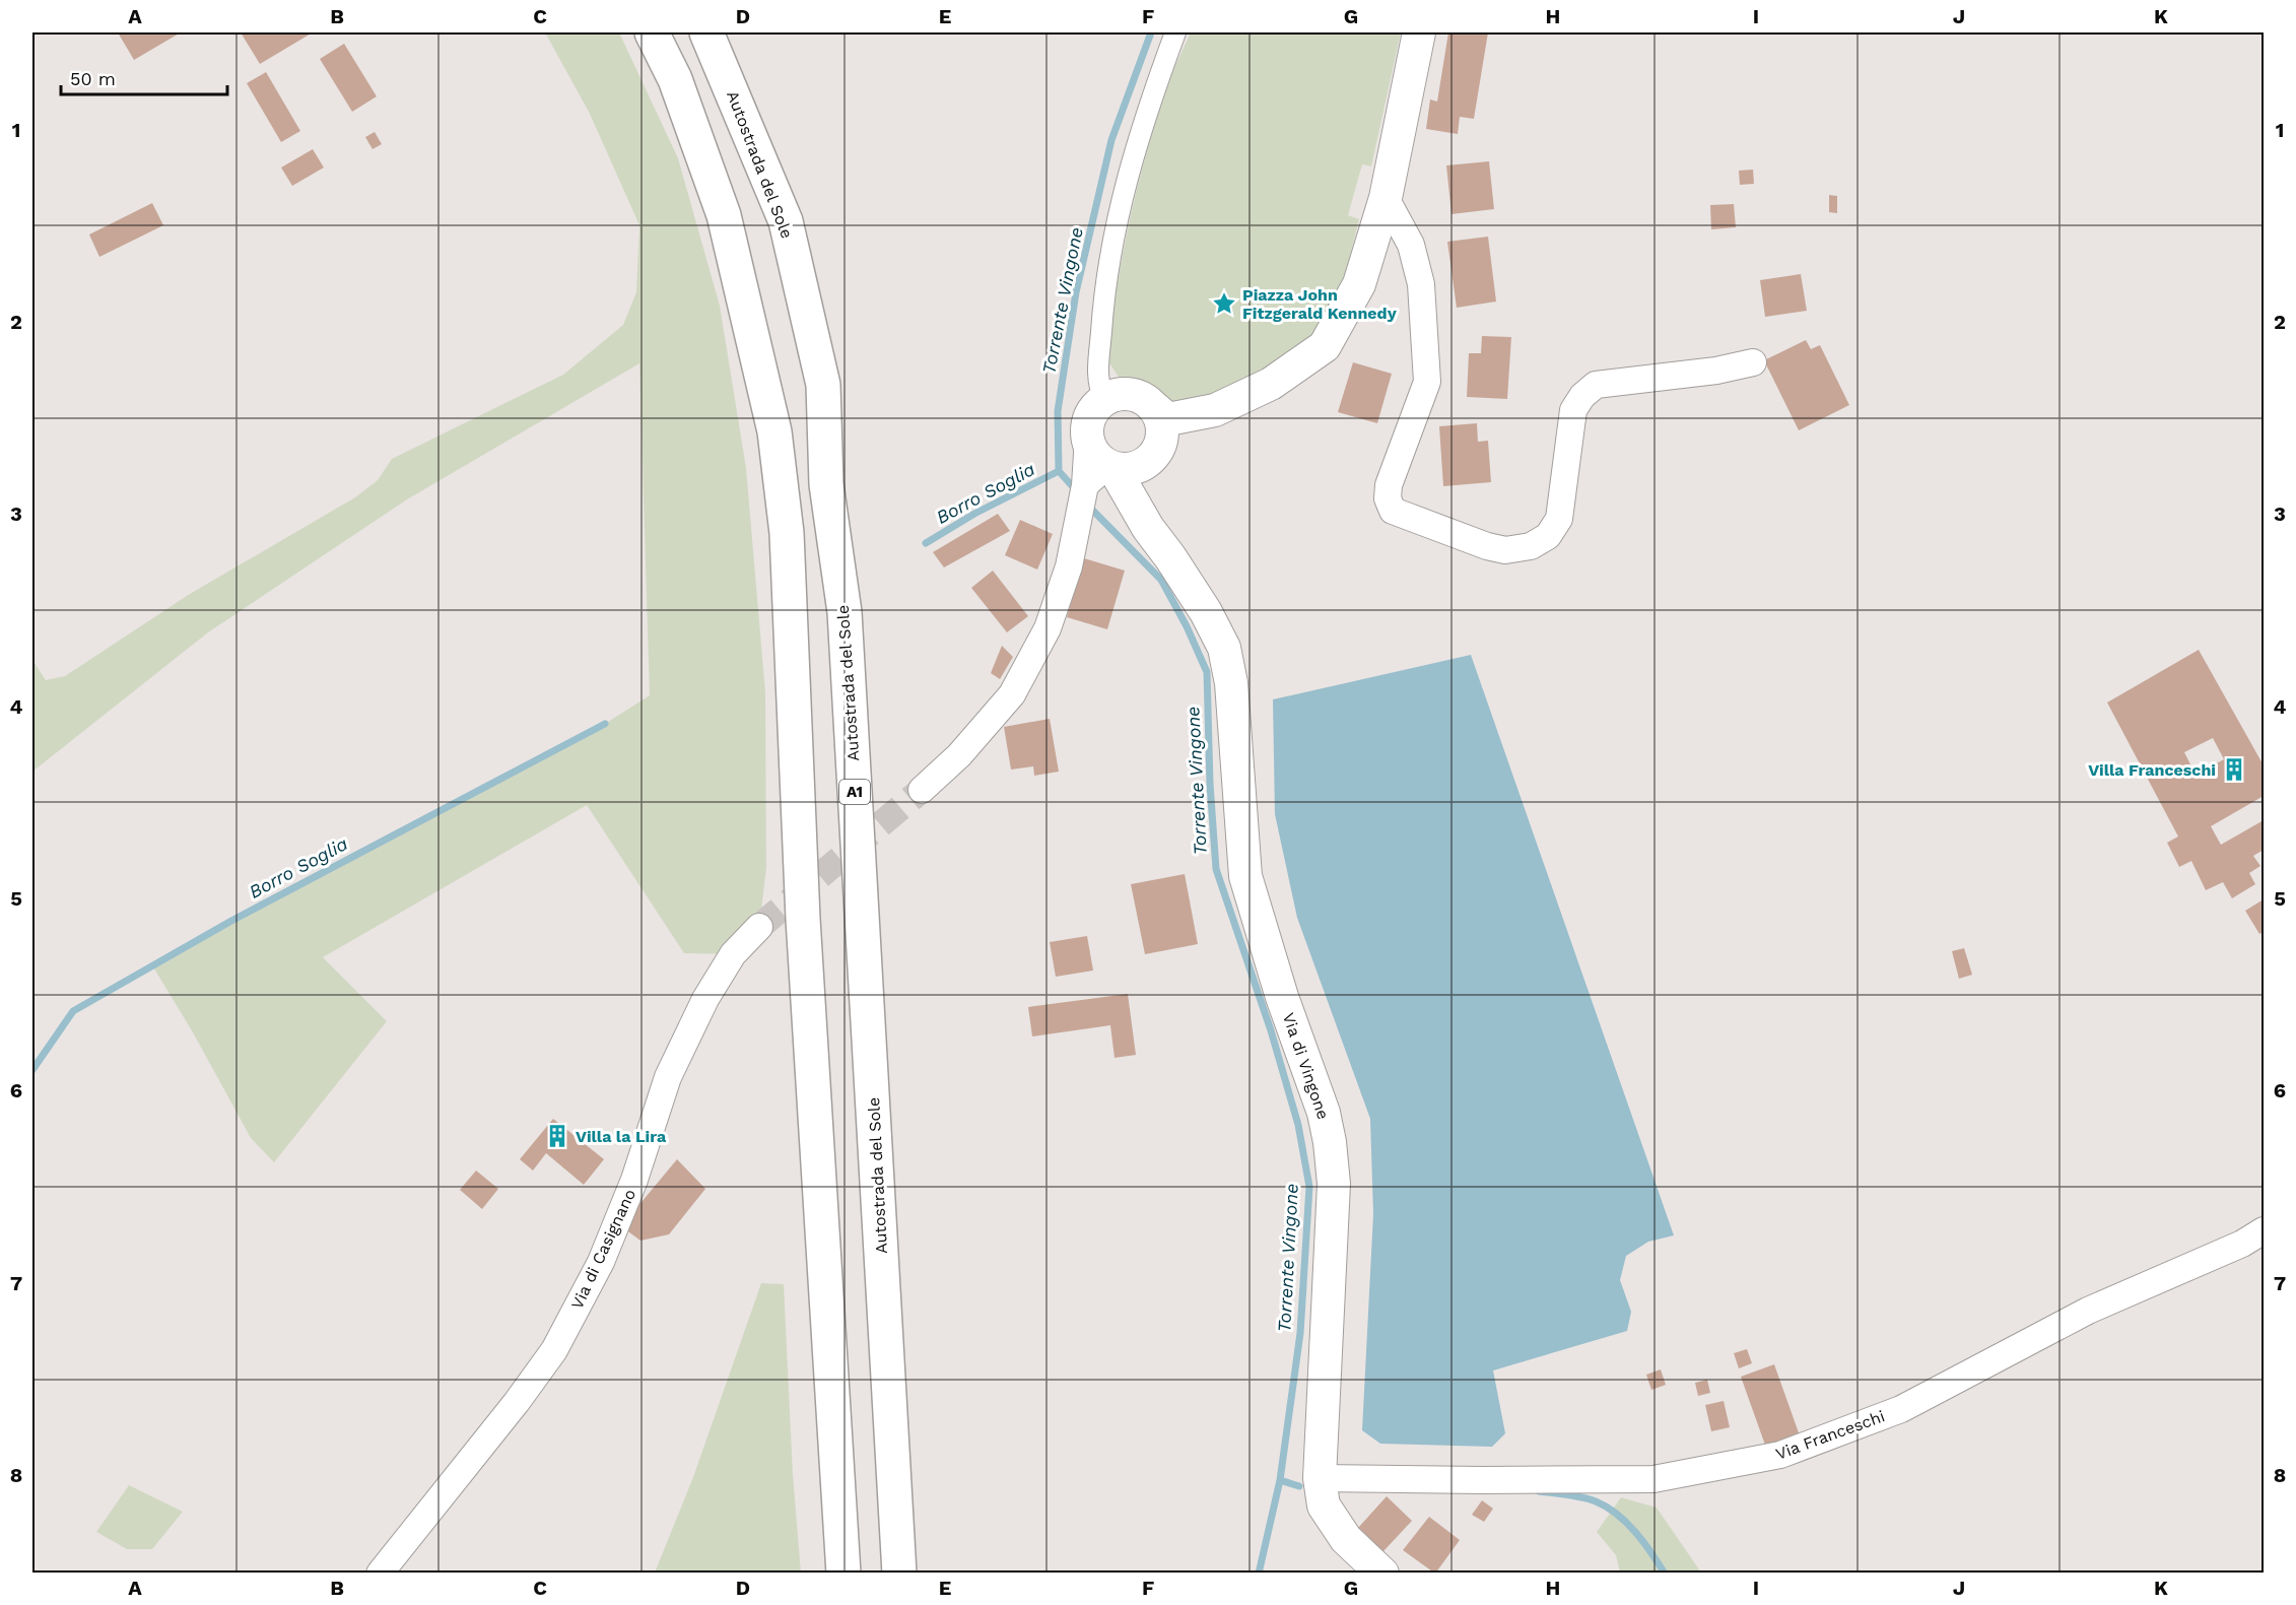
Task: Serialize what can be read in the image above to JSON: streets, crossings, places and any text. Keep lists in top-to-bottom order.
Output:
{
  "streets": {
    "highway": ["Autostrada del Sole", "A1"],
    "street": ["Via di Vingone", "Via di Casignano", "Via Franceschi"]
  },
  "crossings": [
    ["Via di Vingone", "Via Franceschi"]
  ],
  "water": ["Torrente Vingone", "Borro Soglia"],
  "places": {
    "place": ["Piazza John Fitzgerald Kennedy"],
    "building": ["Villa Franceschi", "Villa la Lira"]
  },
  "scale_bar": "50 m",
  "grid": {
    "columns": [
      "A",
      "B",
      "C",
      "D",
      "E",
      "F",
      "G",
      "H",
      "I",
      "J",
      "K"
    ],
    "rows": [
      "1",
      "2",
      "3",
      "4",
      "5",
      "6",
      "7",
      "8"
    ]
  }
}
